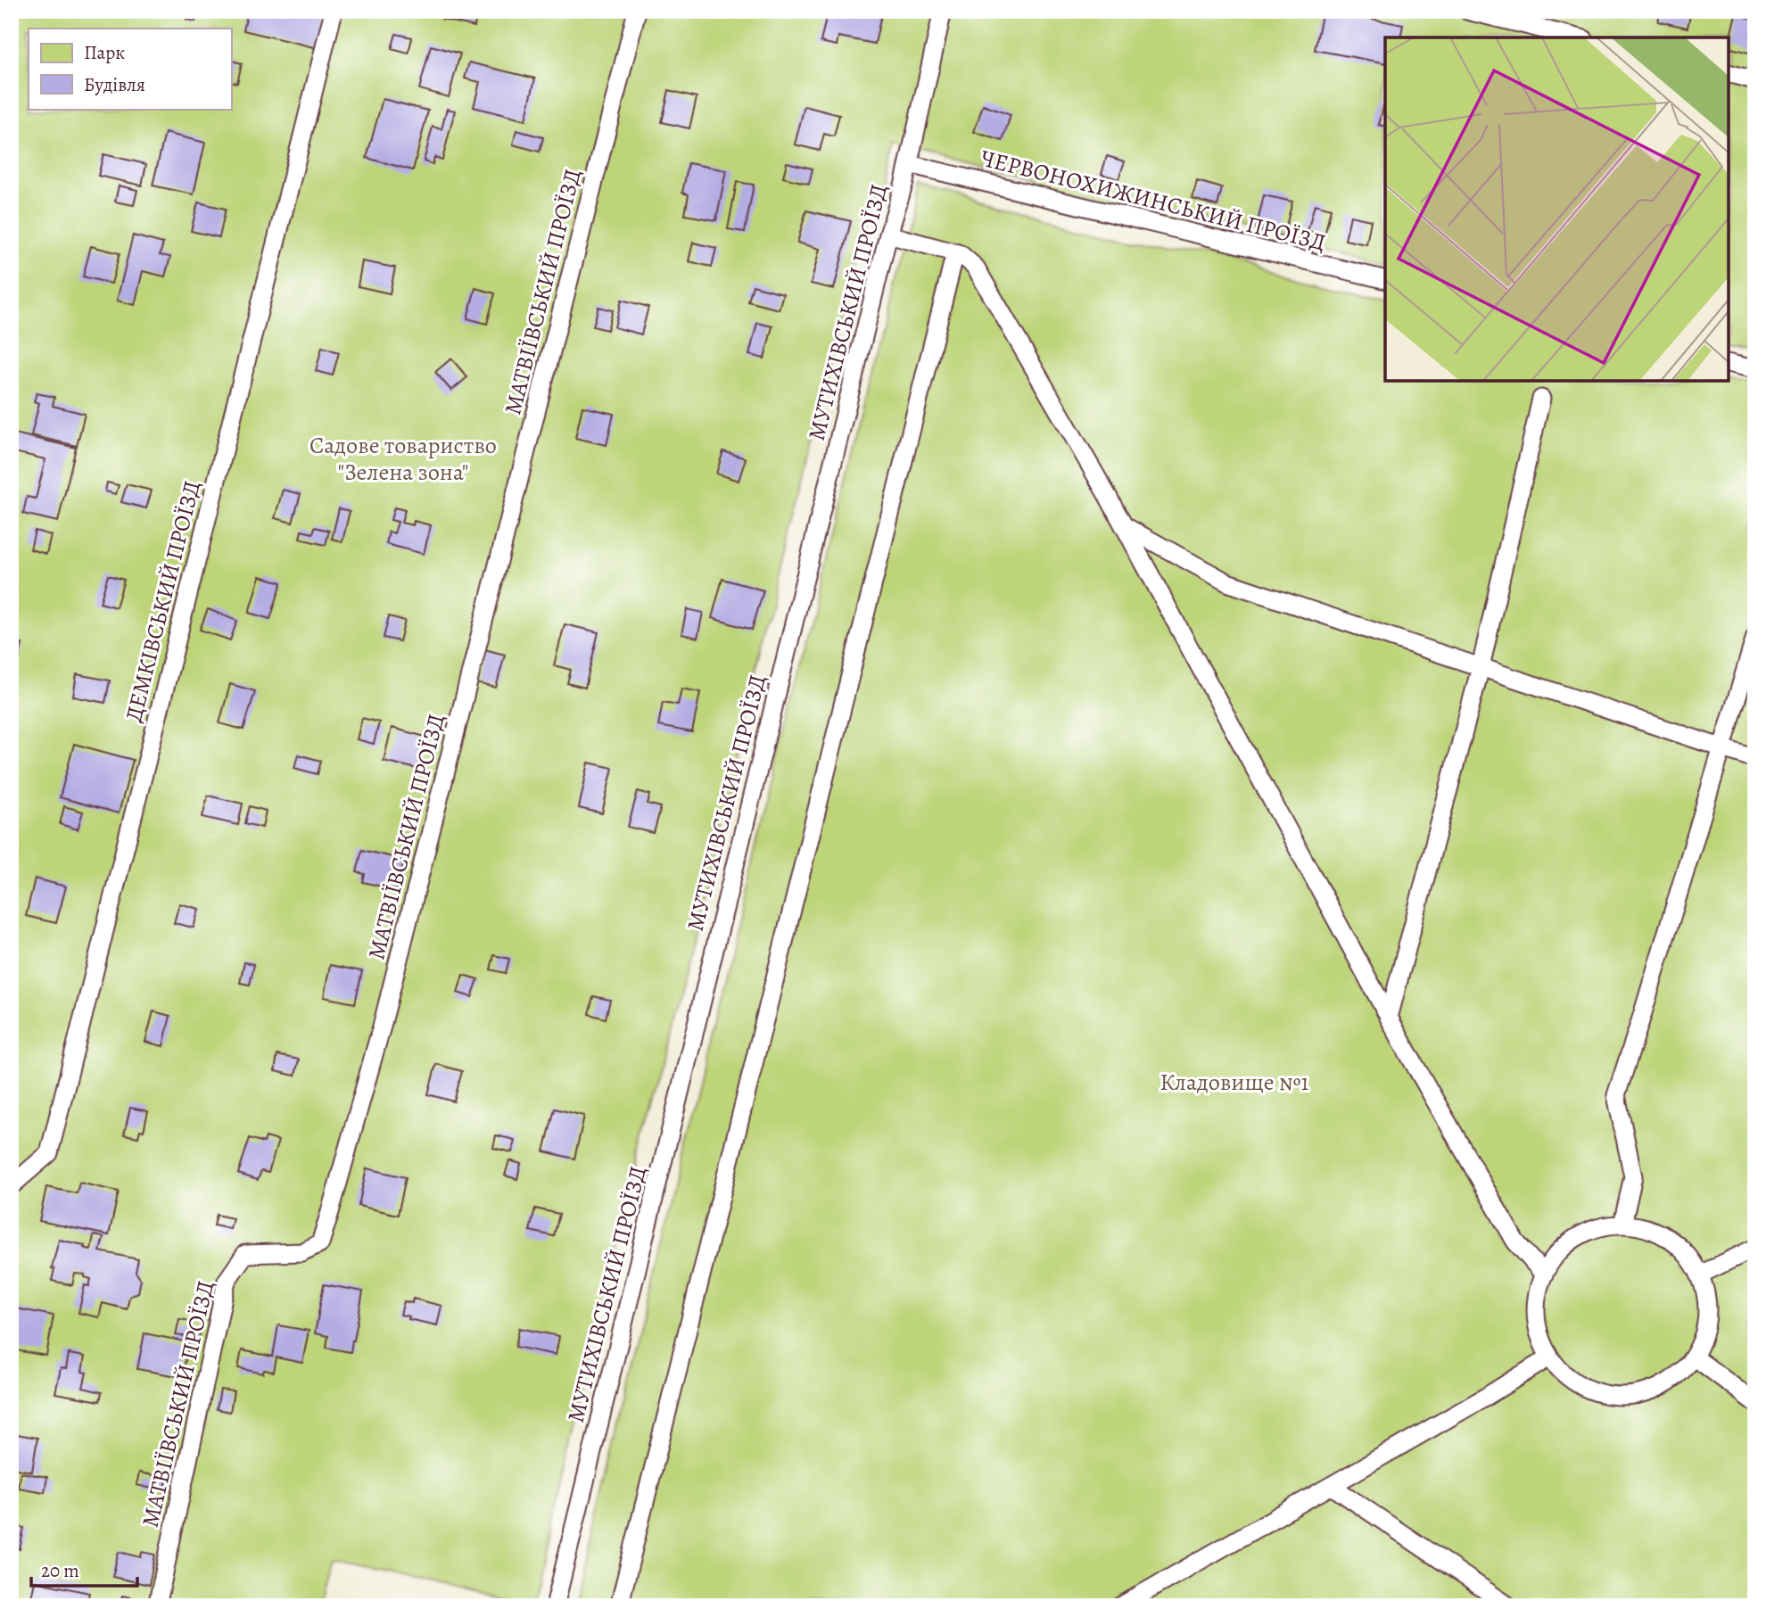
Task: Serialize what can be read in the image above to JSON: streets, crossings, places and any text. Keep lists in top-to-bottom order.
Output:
{
  "streets": {
    "lane": [
      "ЧЕРВОНОХИЖИНСЬКИЙ ПРОЇЗД",
      "МАТВІЇВСЬКИЙ ПРОЇЗД",
      "МУТИХІВСЬКИЙ ПРОЇЗД",
      "ДЕМКІВСЬКИЙ ПРОЇЗД"
    ]
  },
  "crossings": [
    ["ЧЕРВОНОХИЖИНСЬКИЙ ПРОЇЗД", "МУТИХІВСЬКИЙ ПРОЇЗД"]
  ],
  "parks": ["Садове товариство \"Зелена зона\"", "Кладовище №1"],
  "legend": ["Парк", "Будівля"],
  "scale_bar": "20 m"
}
